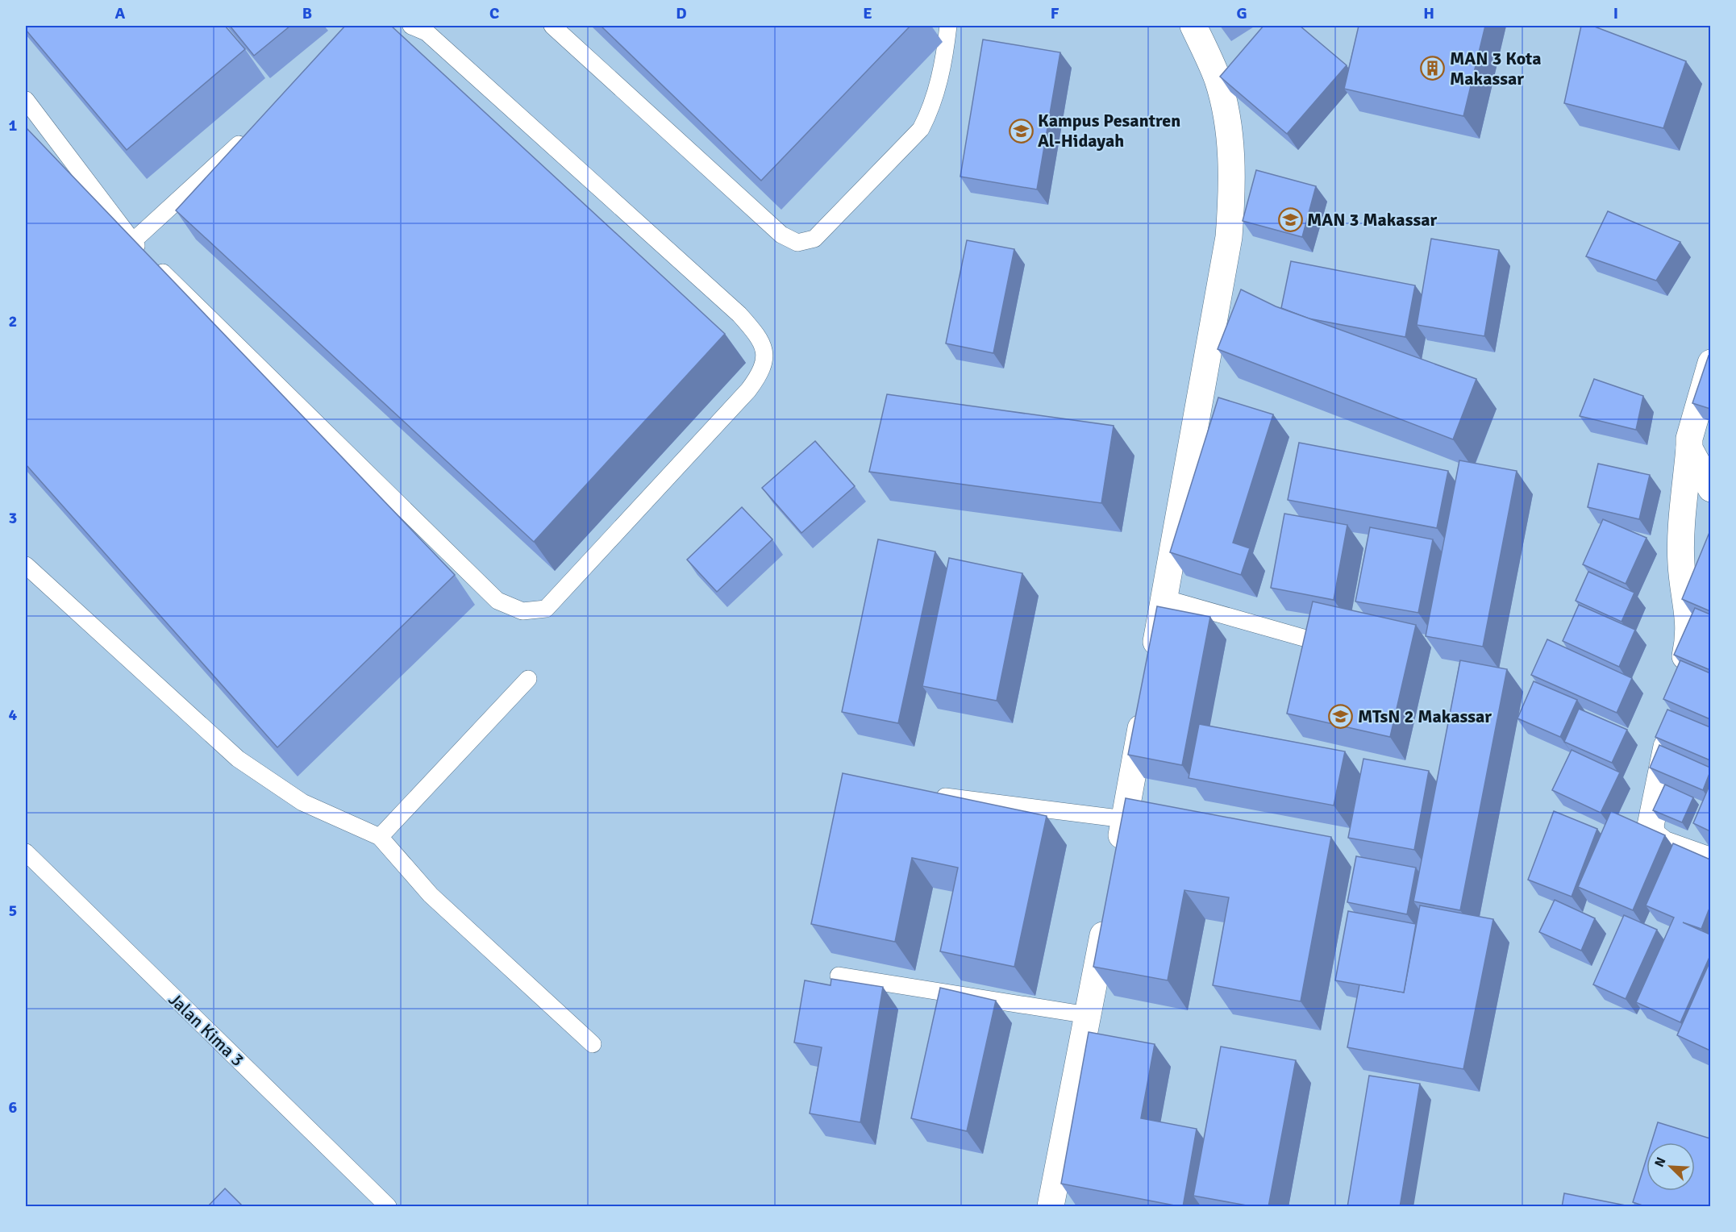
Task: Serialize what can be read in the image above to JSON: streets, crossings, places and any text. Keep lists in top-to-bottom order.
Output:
{
  "streets": {
    "lane": ["Jalan Kima 3"]
  },
  "places": {
    "building": ["MAN 3 Kota Makassar"],
    "school or university": ["Kampus Pesantren Al-Hidayah", "MAN 3 Makassar", "MTsN 2 Makassar"]
  },
  "north": "top left",
  "grid": {
    "columns": [
      "A",
      "B",
      "C",
      "D",
      "E",
      "F",
      "G",
      "H",
      "I"
    ],
    "rows": [
      "1",
      "2",
      "3",
      "4",
      "5",
      "6"
    ]
  }
}
